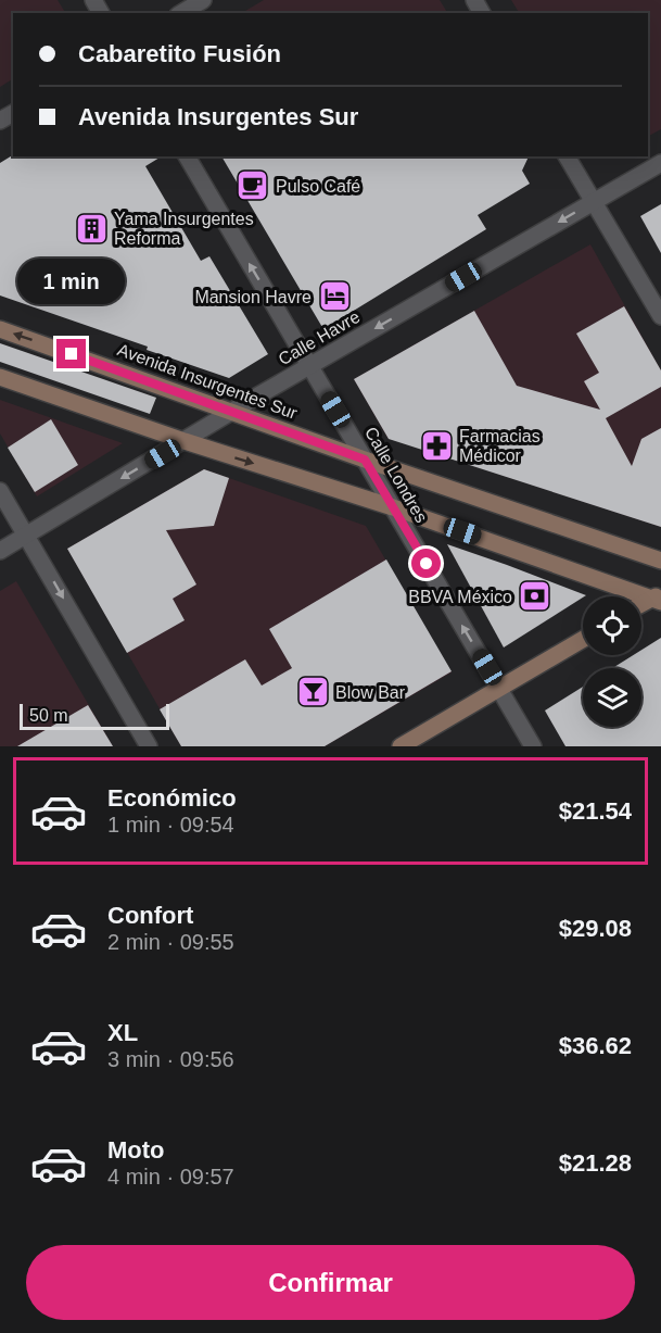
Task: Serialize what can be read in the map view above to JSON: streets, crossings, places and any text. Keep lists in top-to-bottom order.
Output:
{
  "streets": {
    "main road": ["Avenida Insurgentes Sur"],
    "street": ["Calle Havre", "Calle Londres"]
  },
  "crossings": [
    ["Calle Havre", "Avenida Insurgentes Sur"],
    ["Calle Havre", "Calle Londres"],
    ["Avenida Insurgentes Sur", "Calle Londres"]
  ],
  "one_way": ["Calle Havre", "Calle Londres"],
  "places": {
    "cafe": ["Pulso Café"],
    "building": ["Yama Insurgentes Reforma"],
    "hotel": ["Mansion Havre"],
    "pharmacy": ["Farmacias Médicor"],
    "bank": ["BBVA México"],
    "bar": ["Blow Bar"]
  },
  "scale_bar": "50 m",
  "page": {
    "banner": ["Cabaretito Fusión", "Avenida Insurgentes Sur"],
    "bubble": "1 min",
    "scale": "50 m",
    "list": [
      {
        "name": "Económico",
        "note": "1 min · 09:54",
        "value": "$21.54"
      },
      {
        "name": "Confort",
        "note": "2 min · 09:55",
        "value": "$29.08"
      },
      {
        "name": "XL",
        "note": "3 min · 09:56",
        "value": "$36.62"
      },
      {
        "name": "Moto",
        "note": "4 min · 09:57",
        "value": "$21.28"
      }
    ],
    "buttons": "Confirmar"
  }
}
